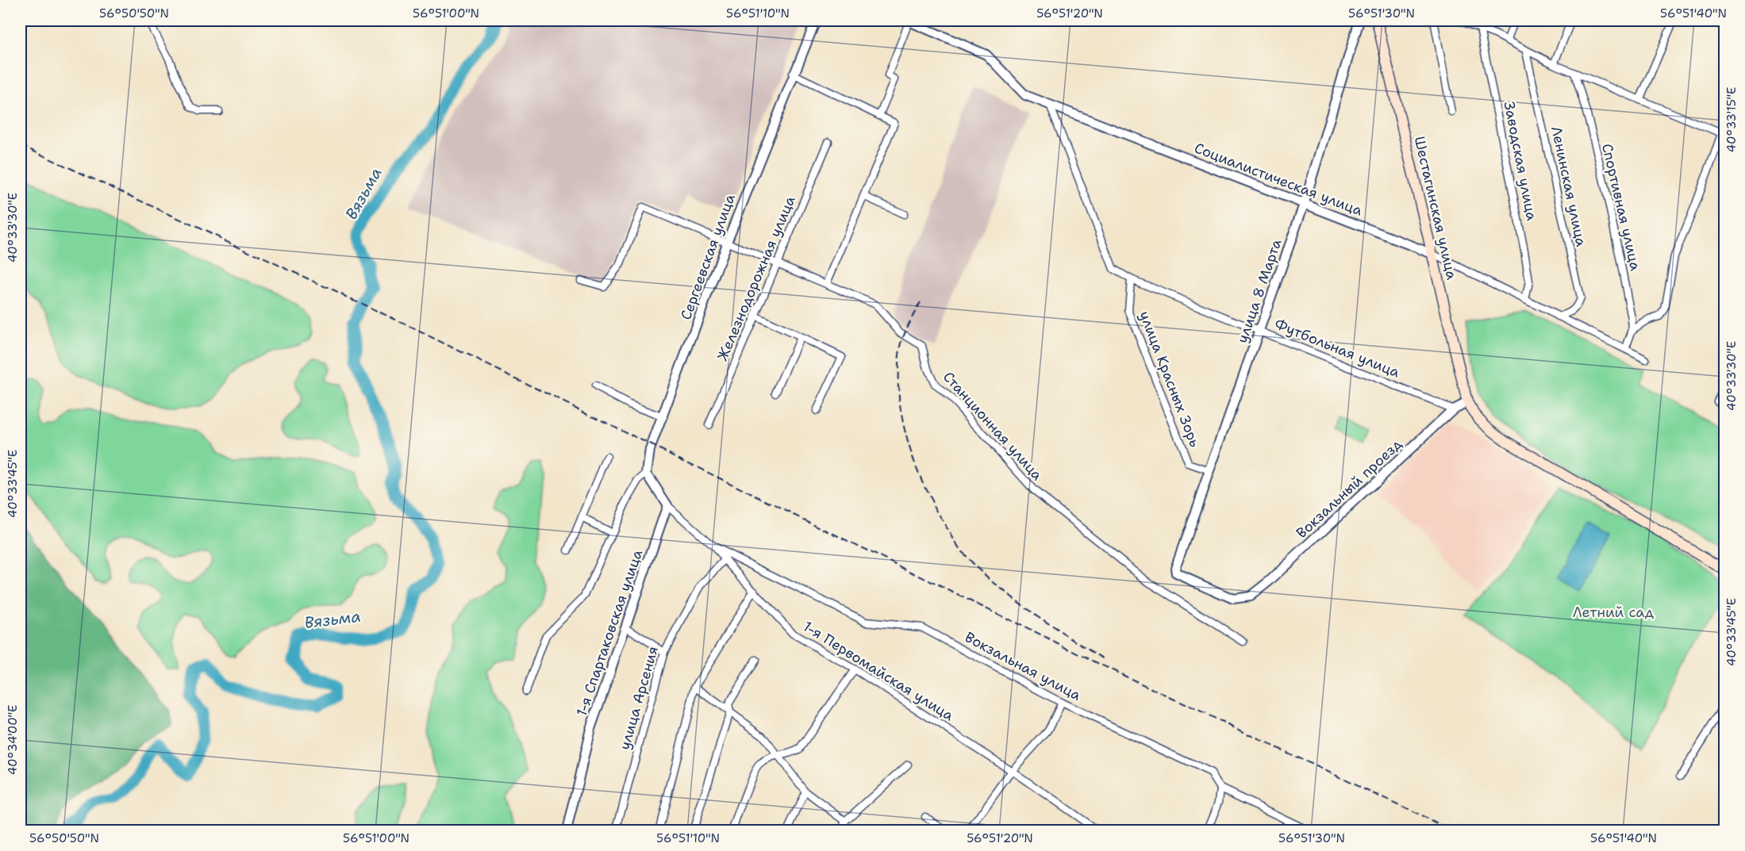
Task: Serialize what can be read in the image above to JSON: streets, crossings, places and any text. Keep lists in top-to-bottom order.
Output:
{
  "streets": {
    "main road": ["Шестагинская улица"],
    "street": [
      "Заводская улица",
      "Социалистическая улица",
      "Ленинская улица",
      "Спортивная улица",
      "Сергеевская улица",
      "Железнодорожная улица",
      "улица 8 Марта",
      "Футбольная улица",
      "улица Красных Зорь",
      "Станционная улица",
      "Вокзальный проезд",
      "1-я Спартаковская улица",
      "Вокзальная улица",
      "1-я Первомайская улица",
      "улица Арсения"
    ]
  },
  "crossings": [
    ["Заводская улица", "Социалистическая улица"],
    ["Социалистическая улица", "Ленинская улица"],
    ["Социалистическая улица", "Шестагинская улица"],
    ["Социалистическая улица", "улица 8 Марта"],
    ["Шестагинская улица", "Вокзальный проезд"],
    ["Сергеевская улица", "Станционная улица"],
    ["Железнодорожная улица", "Станционная улица"],
    ["улица 8 Марта", "Футбольная улица"],
    ["улица 8 Марта", "улица Красных Зорь"],
    ["улица 8 Марта", "Вокзальный проезд"],
    ["Футбольная улица", "улица Красных Зорь"],
    ["Футбольная улица", "Вокзальный проезд"],
    ["1-я Спартаковская улица", "1-я Первомайская улица"],
    ["Вокзальная улица", "1-я Первомайская улица"],
    ["1-я Первомайская улица", "улица Арсения"]
  ],
  "water": ["Вязьма"],
  "parks": ["Летний сад"],
  "coordinates": [
    "56°50'50\"N",
    "56°51'00\"N",
    "56°51'10\"N",
    "56°51'20\"N",
    "56°51'30\"N",
    "56°51'40\"N",
    "40°33'15\"E",
    "40°33'30\"E",
    "40°33'45\"E",
    "40°34'00\"E"
  ]
}
